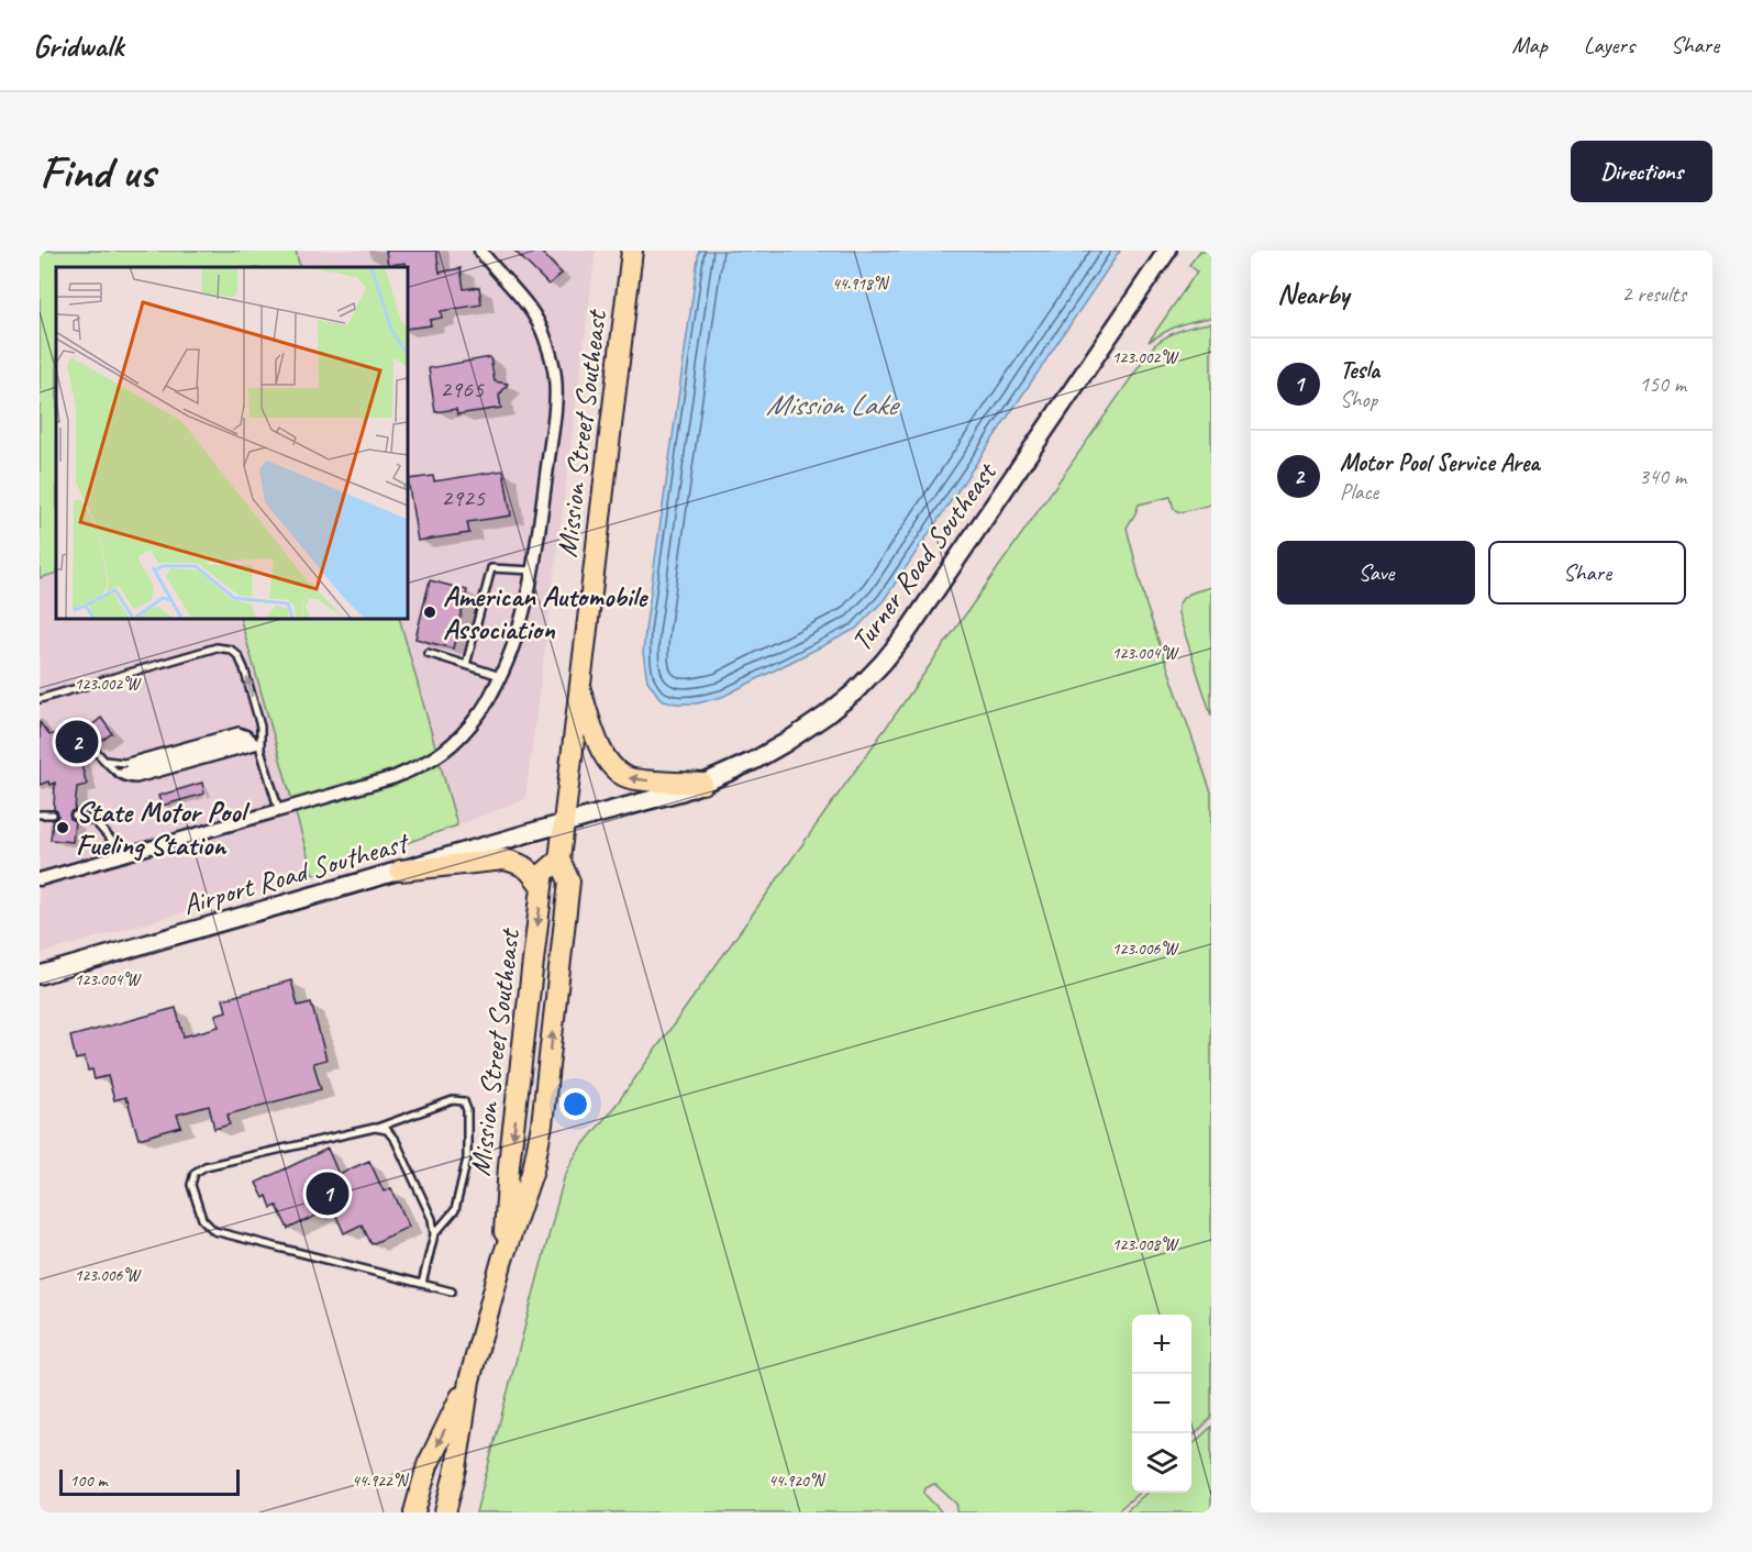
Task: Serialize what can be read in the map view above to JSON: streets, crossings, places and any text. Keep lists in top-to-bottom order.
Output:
{
  "streets": {
    "highway": ["Mission Street Southeast"],
    "main road": ["Turner Road Southeast", "Airport Road Southeast"]
  },
  "crossings": [
    ["Mission Street Southeast", "Turner Road Southeast"],
    ["Mission Street Southeast", "Airport Road Southeast"],
    ["Turner Road Southeast", "Airport Road Southeast"]
  ],
  "water": ["Mission Lake"],
  "places": ["American Automobile Association", "State Motor Pool Fueling Station"],
  "house_numbers": ["2965", "2925"],
  "scale_bar": "100 m",
  "page": {
    "header": "Gridwalk",
    "nav": ["Map", "Layers", "Share"],
    "buttons": [
      "Directions",
      ["Save", "Share"]
    ],
    "title": "Find us",
    "heading": ["Nearby", "2 results"],
    "list": [
      {
        "mark": "1",
        "name": "Tesla",
        "note": "Shop",
        "value": "150 m"
      },
      {
        "mark": "2",
        "name": "Motor Pool Service Area",
        "note": "Place",
        "value": "340 m"
      }
    ],
    "pins": ["2", "1"],
    "map_buttons": ["+", "−"],
    "scale": "100 m"
  },
  "coordinates": [
    "44.918°N",
    "123.002°W",
    "123.004°W",
    "123.006°W",
    "123.008°W",
    "44.922°N",
    "44.920°N"
  ]
}
